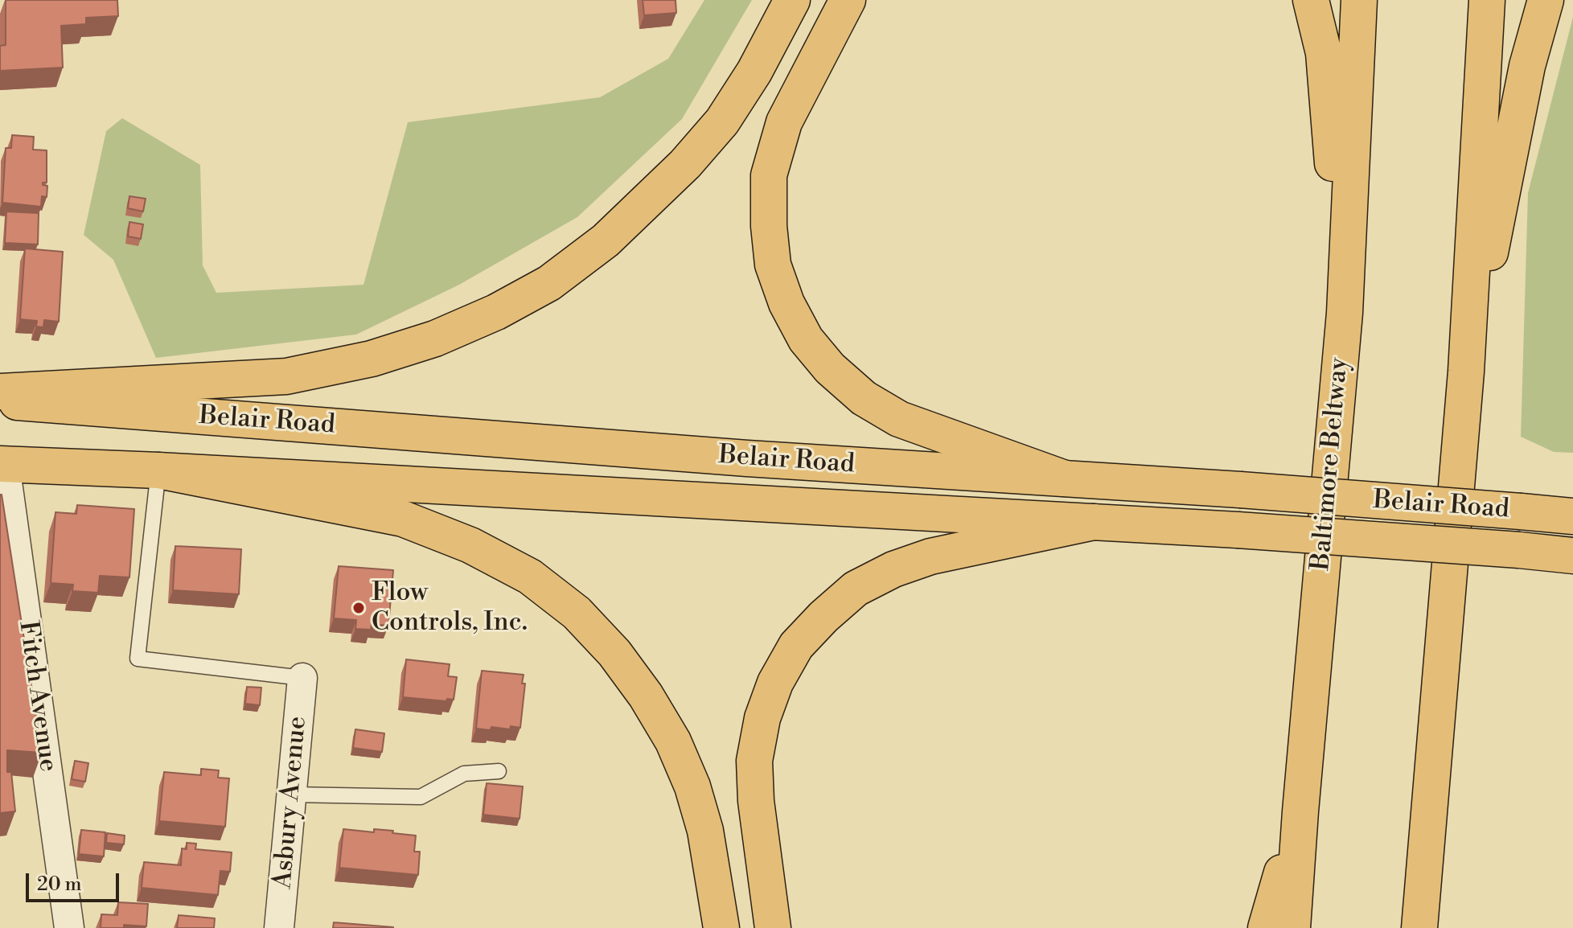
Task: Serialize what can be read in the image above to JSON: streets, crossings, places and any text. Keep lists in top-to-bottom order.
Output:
{
  "streets": {
    "highway": ["Belair Road", "Baltimore Beltway"],
    "street": ["Fitch Avenue", "Asbury Avenue"]
  },
  "crossings": [
    ["Belair Road", "Fitch Avenue"]
  ],
  "places": ["Flow Controls, Inc."],
  "scale_bar": "20 m"
}
